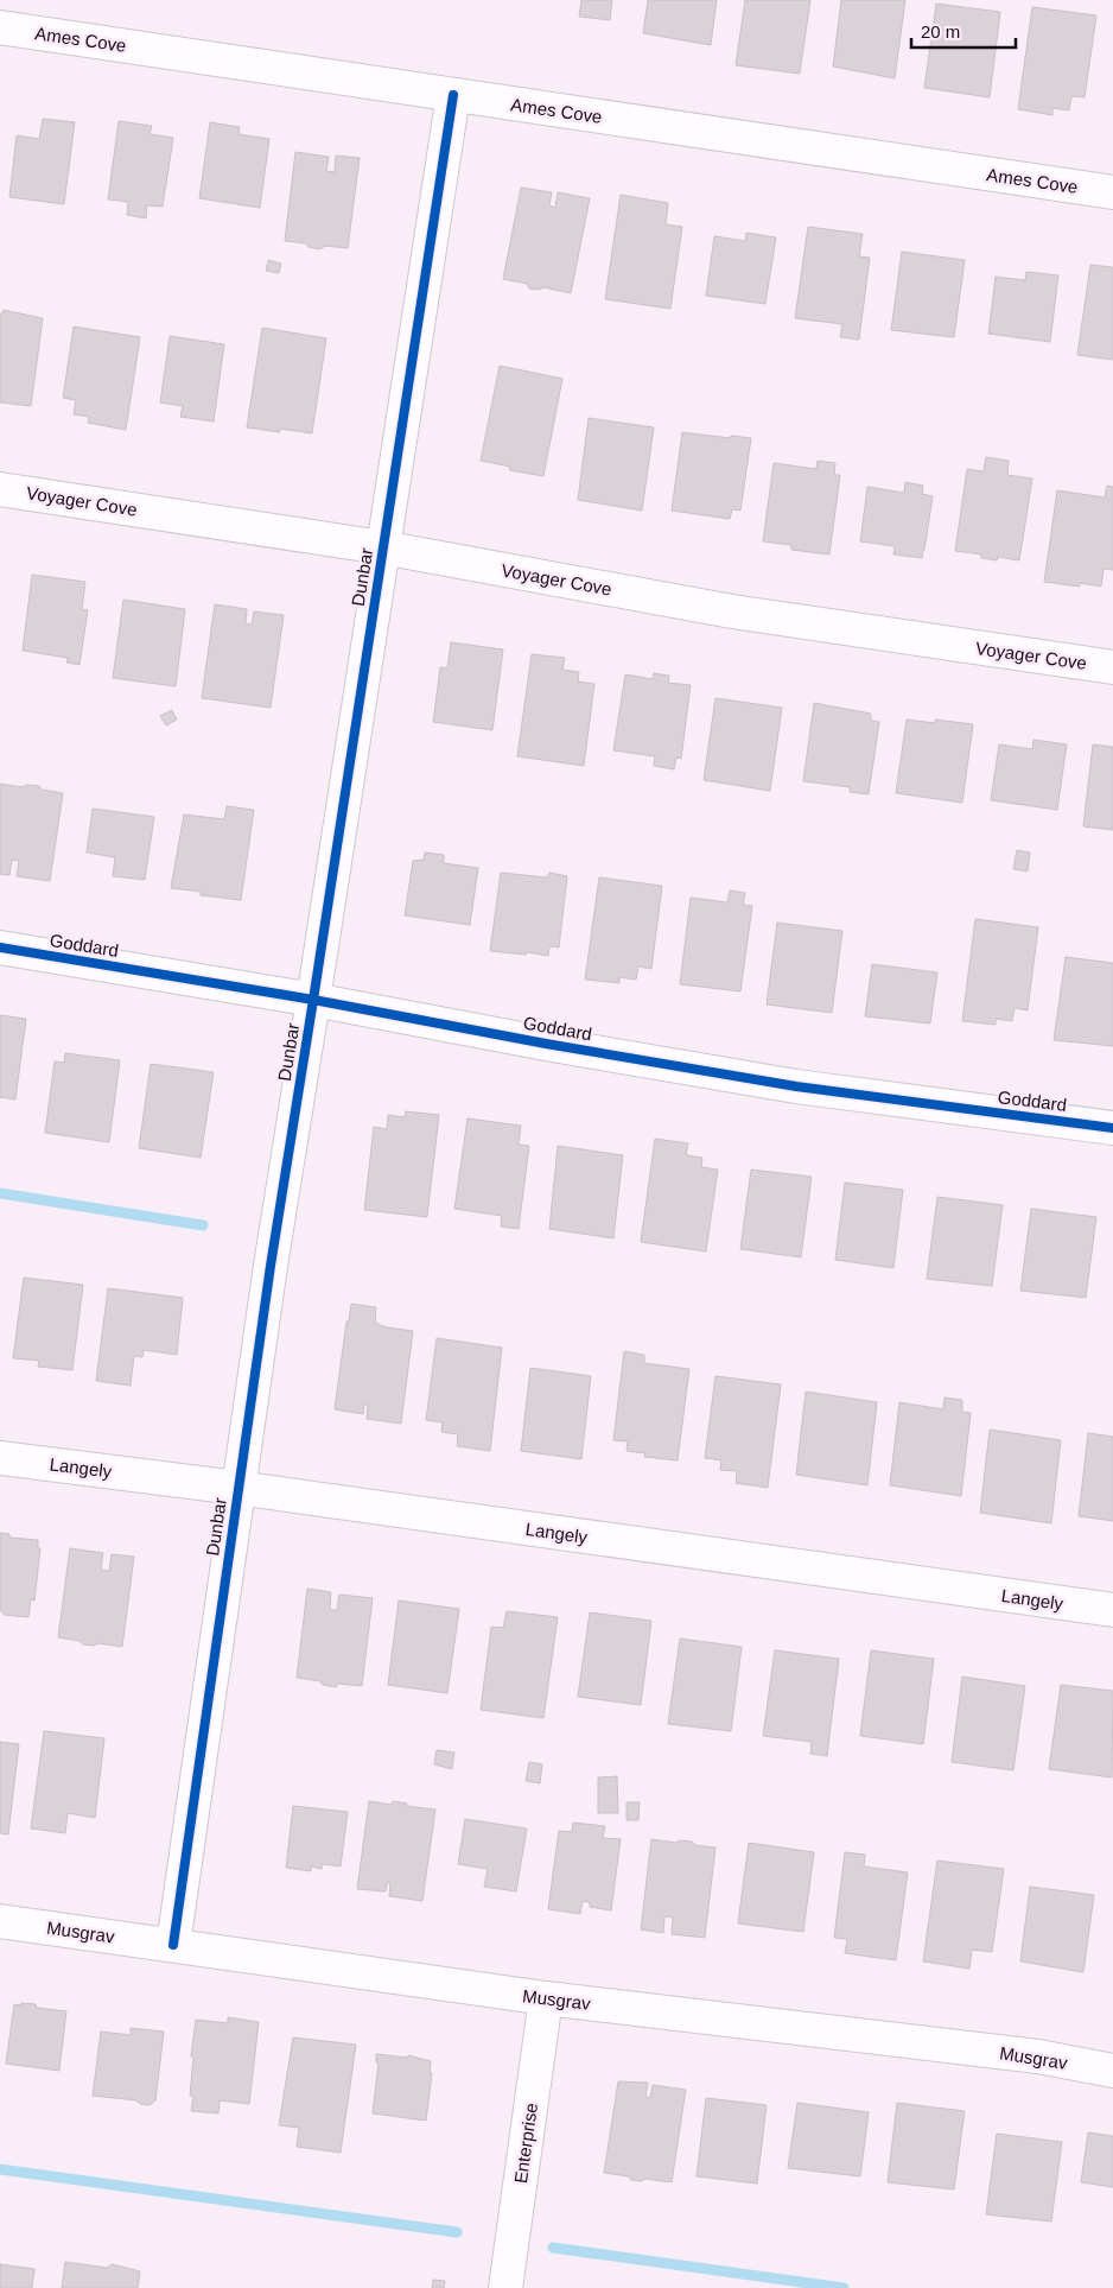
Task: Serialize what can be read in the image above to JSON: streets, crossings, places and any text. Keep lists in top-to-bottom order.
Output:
{
  "streets": {
    "street": [
      "Ames Cove",
      "Voyager Cove",
      "Dunbar",
      "Goddard",
      "Langely",
      "Musgrav",
      "Enterprise"
    ]
  },
  "crossings": [
    ["Ames Cove", "Dunbar"],
    ["Voyager Cove", "Dunbar"],
    ["Dunbar", "Goddard"],
    ["Dunbar", "Langely"],
    ["Dunbar", "Musgrav"],
    ["Musgrav", "Enterprise"]
  ],
  "scale_bar": "20 m"
}
